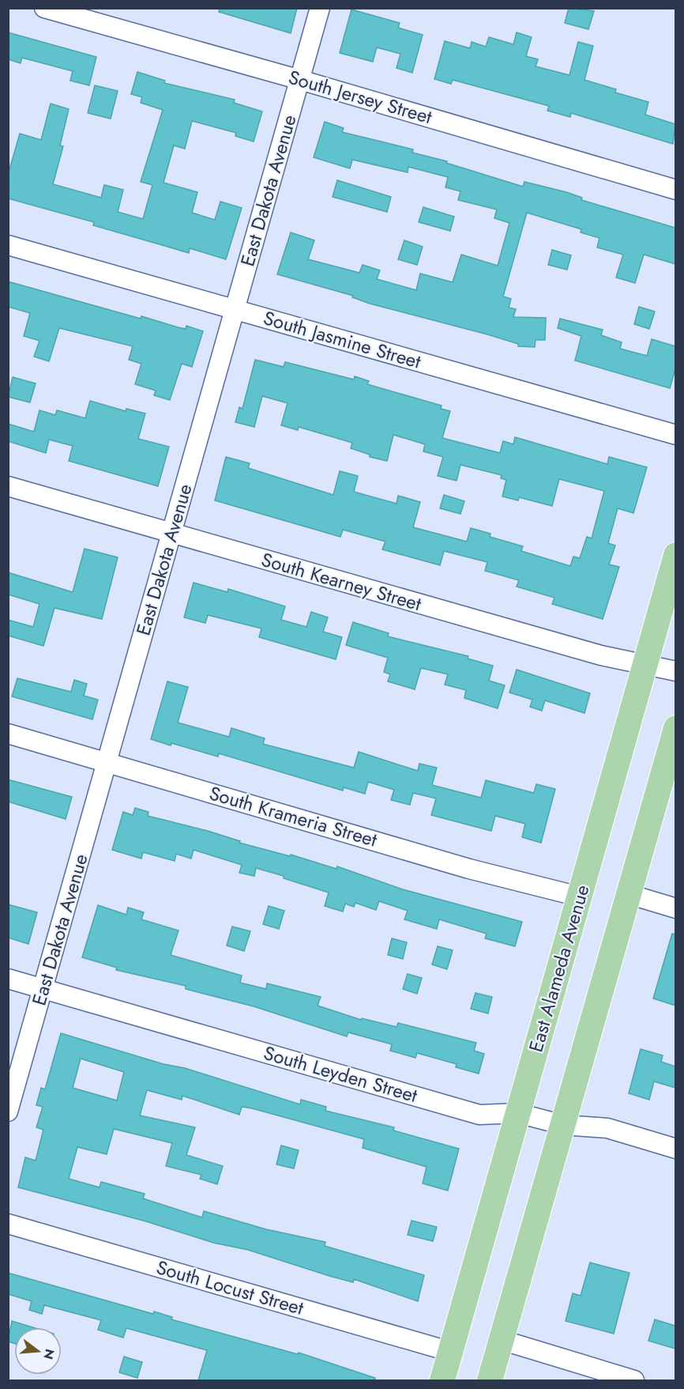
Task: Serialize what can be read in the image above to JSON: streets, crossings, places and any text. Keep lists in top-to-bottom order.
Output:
{
  "streets": {
    "main road": ["East Alameda Avenue"],
    "street": [
      "South Jersey Street",
      "East Dakota Avenue",
      "South Jasmine Street",
      "South Kearney Street",
      "South Krameria Street",
      "South Leyden Street",
      "South Locust Street"
    ]
  },
  "crossings": [
    ["South Jersey Street", "East Dakota Avenue"],
    ["East Dakota Avenue", "South Jasmine Street"],
    ["East Dakota Avenue", "South Kearney Street"],
    ["East Dakota Avenue", "South Krameria Street"],
    ["East Dakota Avenue", "South Leyden Street"],
    ["South Kearney Street", "East Alameda Avenue"],
    ["South Krameria Street", "East Alameda Avenue"],
    ["East Alameda Avenue", "South Leyden Street"],
    ["East Alameda Avenue", "South Locust Street"]
  ],
  "north": "right"
}
